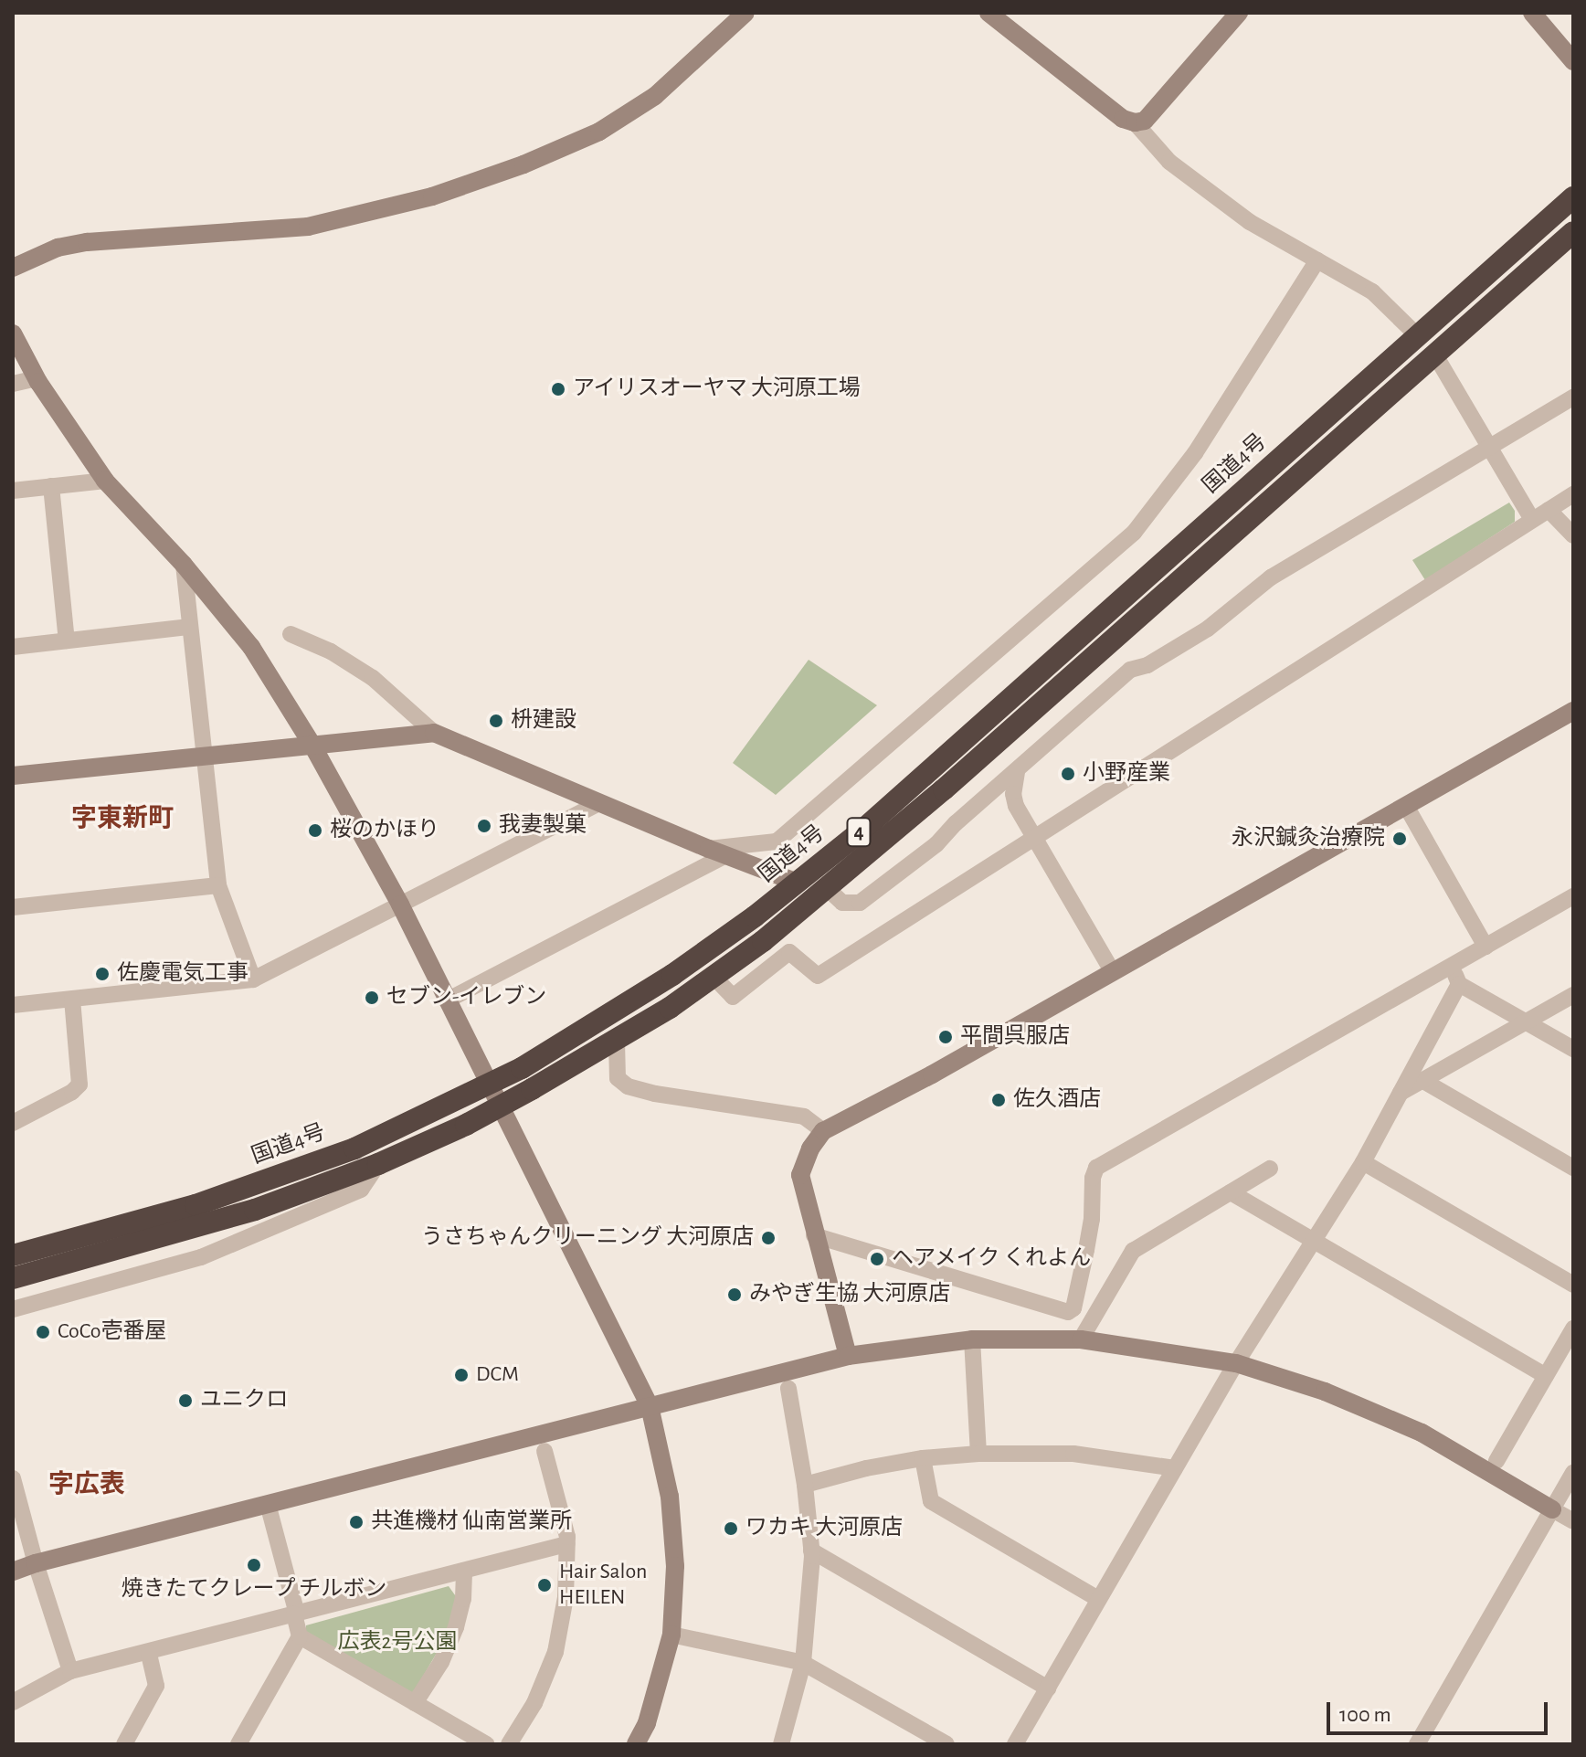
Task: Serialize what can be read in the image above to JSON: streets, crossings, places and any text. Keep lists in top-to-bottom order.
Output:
{
  "streets": {
    "highway": ["国道4号", "4"]
  },
  "districts": ["字東新町", "字広表"],
  "parks": ["広表2号公園"],
  "places": [
    "アイリスオーヤマ 大河原工場",
    "枡建設",
    "小野産業",
    "我妻製菓",
    "桜のかほり",
    "永沢鍼灸治療院",
    "佐慶電気工事",
    "セブン-イレブン",
    "平間呉服店",
    "佐久酒店",
    "うさちゃんクリーニング 大河原店",
    "ヘアメイク くれよん",
    "みやぎ生協 大河原店",
    "CoCo壱番屋",
    "DCM",
    "ユニクロ",
    "共進機材 仙南営業所",
    "ワカキ 大河原店",
    "焼きたてクレープ チルボン",
    "Hair Salon HEILEN"
  ],
  "scale_bar": "100 m"
}
